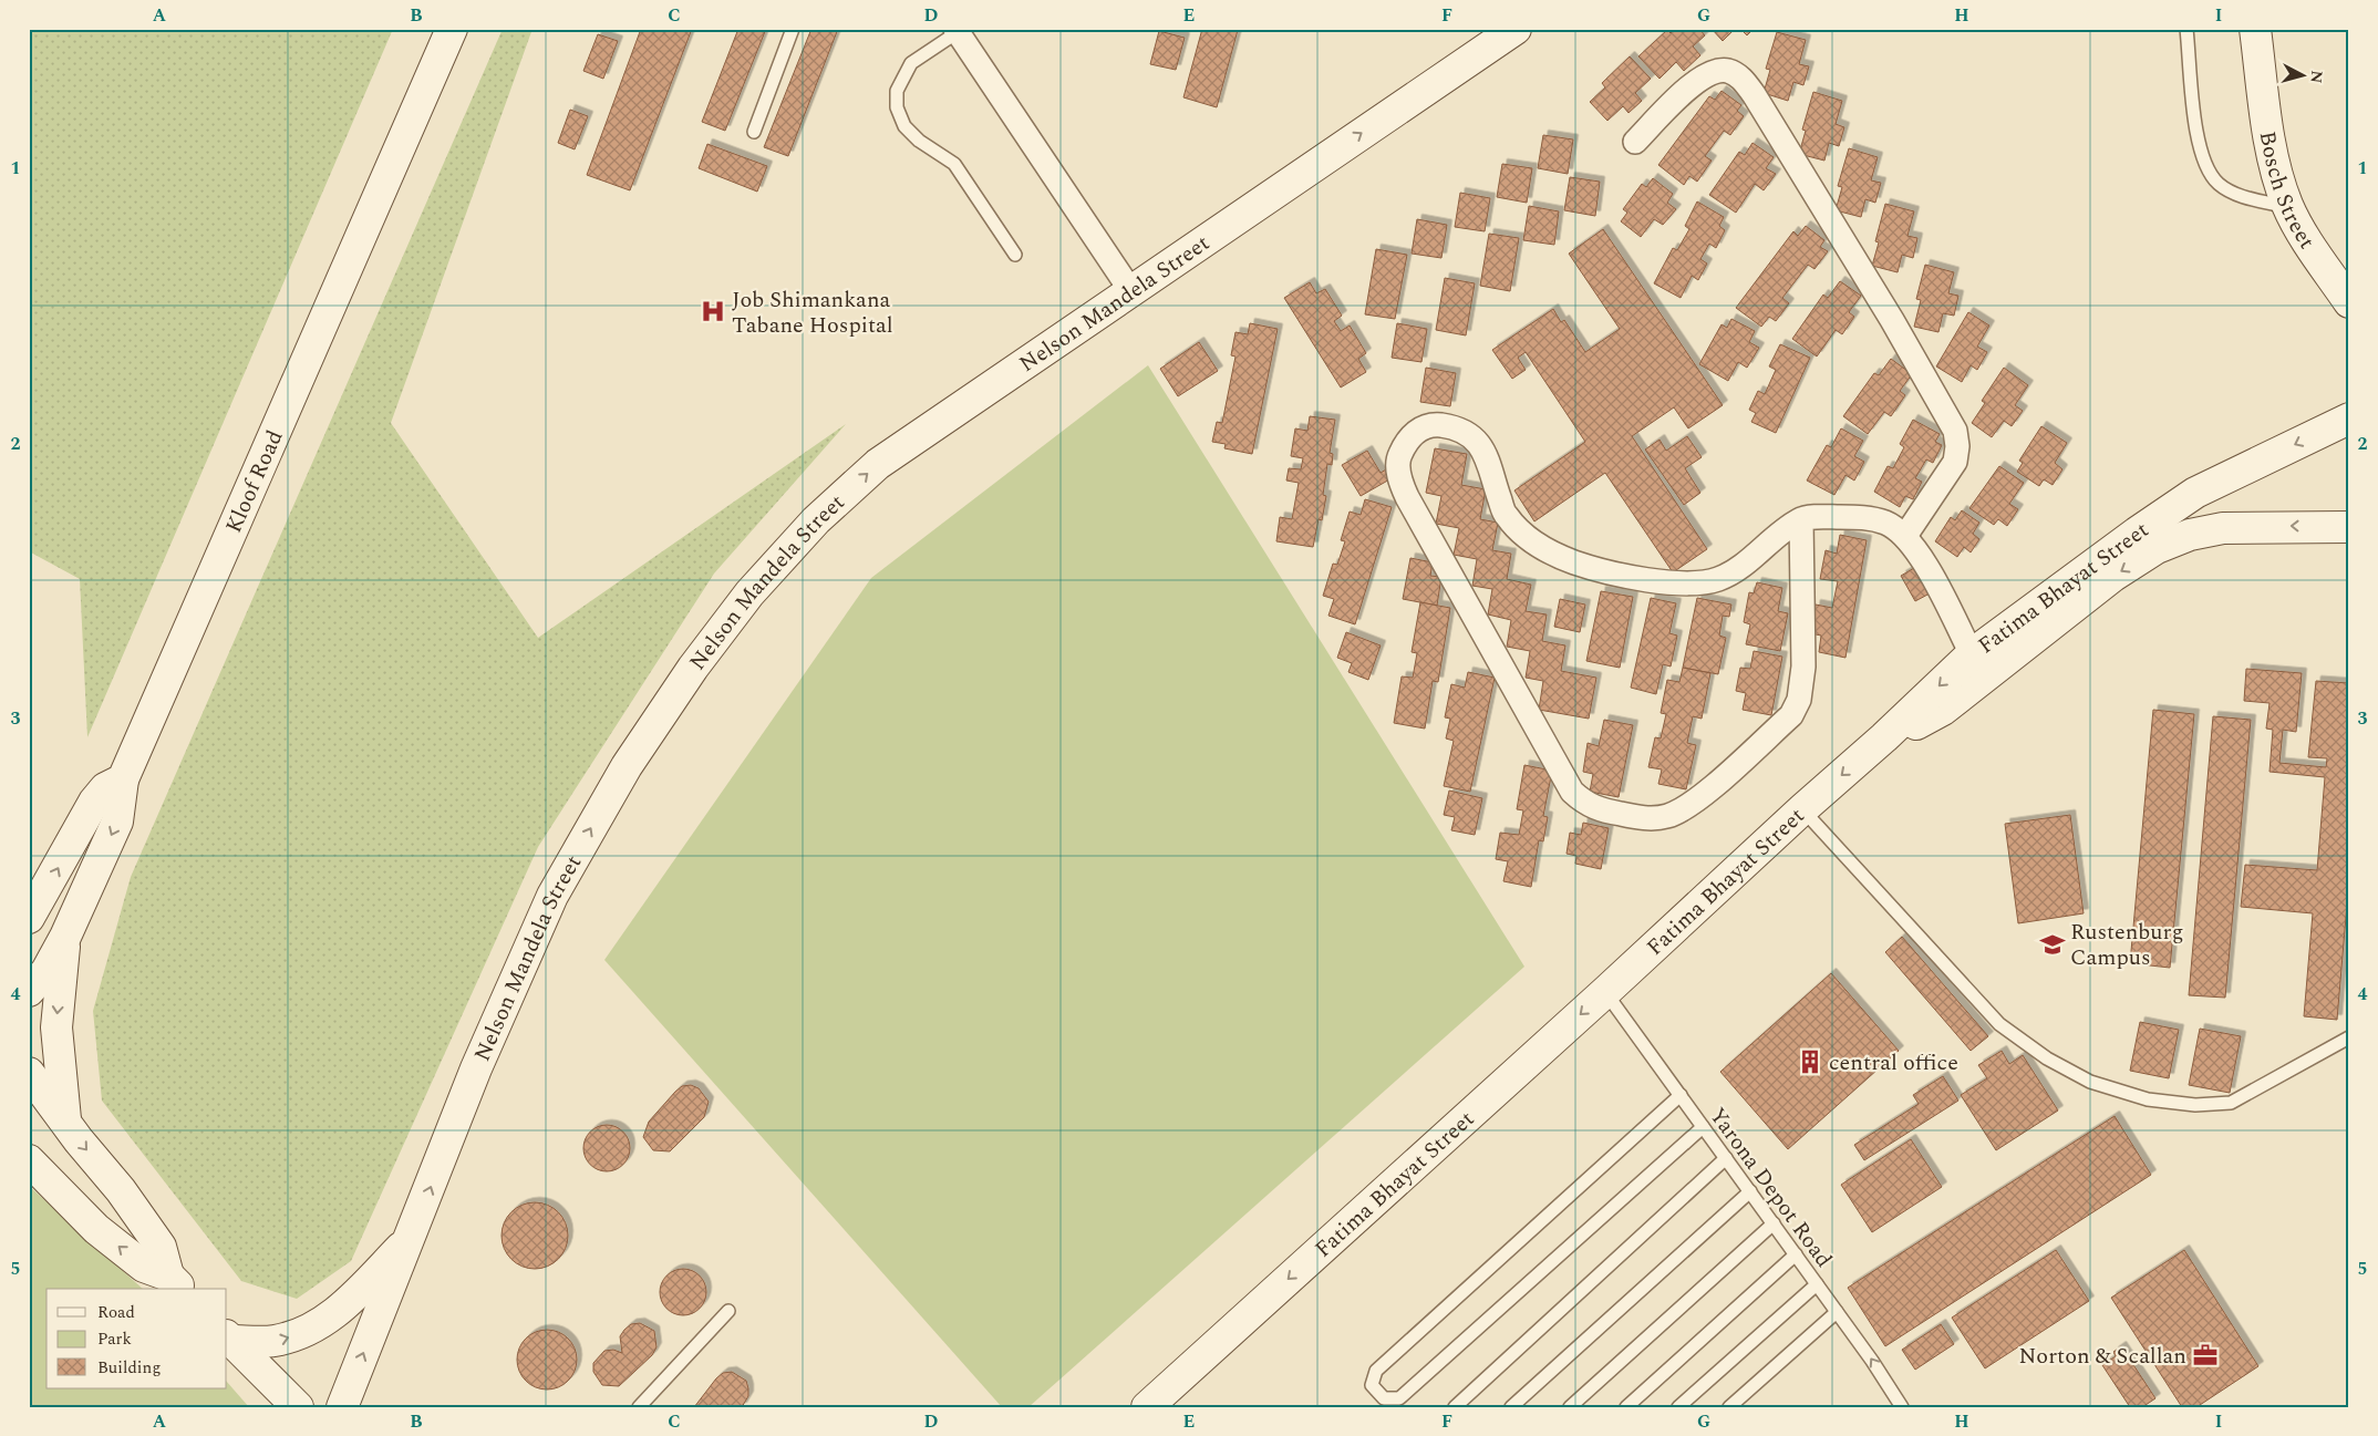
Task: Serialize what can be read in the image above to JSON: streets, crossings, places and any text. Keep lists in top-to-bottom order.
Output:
{
  "streets": {
    "main road": [
      "Bosch Street",
      "Nelson Mandela Street",
      "Kloof Road",
      "Fatima Bhayat Street"
    ],
    "lane": ["Yarona Depot Road"]
  },
  "crossings": [
    ["Fatima Bhayat Street", "Yarona Depot Road"]
  ],
  "one_way": ["Nelson Mandela Street"],
  "places": {
    "hospital": ["Job Shimankana Tabane Hospital"],
    "school or university": ["Rustenburg Campus"],
    "building": ["central office"],
    "office": ["Norton & Scallan"]
  },
  "legend": ["Road", "Park", "Building"],
  "north": "right",
  "grid": {
    "columns": [
      "A",
      "B",
      "C",
      "D",
      "E",
      "F",
      "G",
      "H",
      "I"
    ],
    "rows": [
      "1",
      "2",
      "3",
      "4",
      "5"
    ]
  }
}
